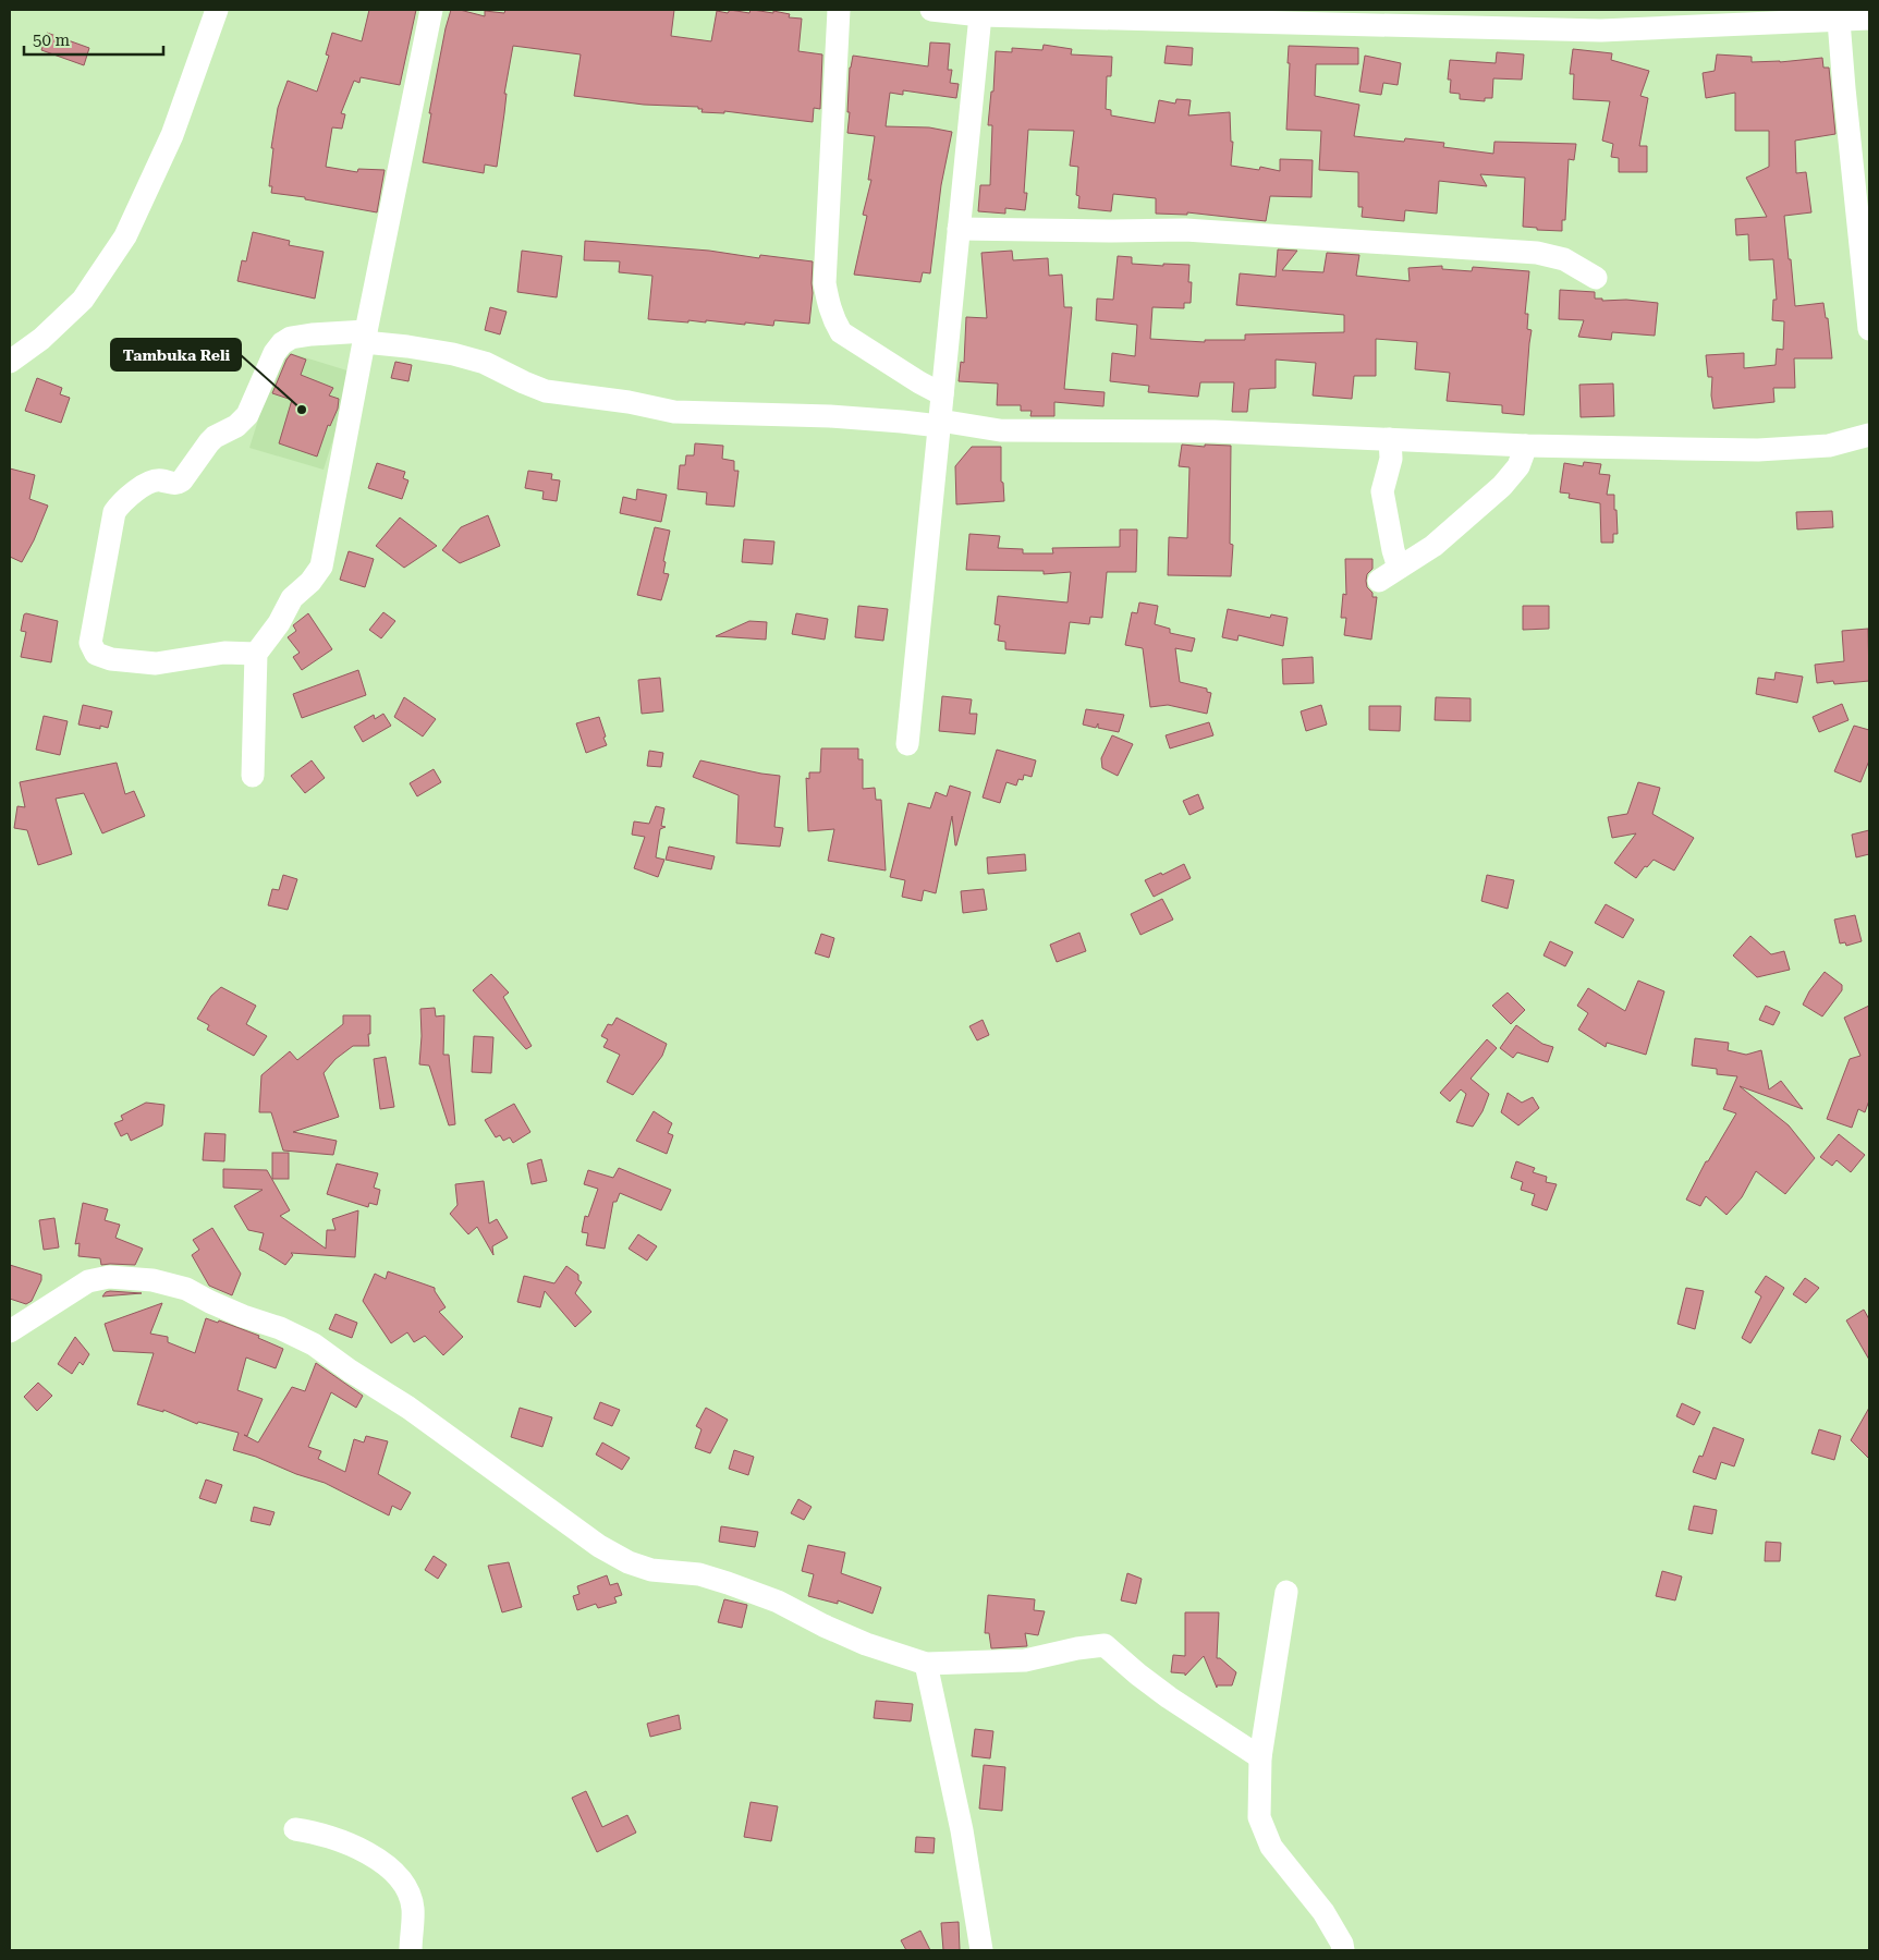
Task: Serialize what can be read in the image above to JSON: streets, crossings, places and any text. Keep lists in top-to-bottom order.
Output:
{
  "places": ["Tambuka Reli"],
  "scale_bar": "50 m"
}
